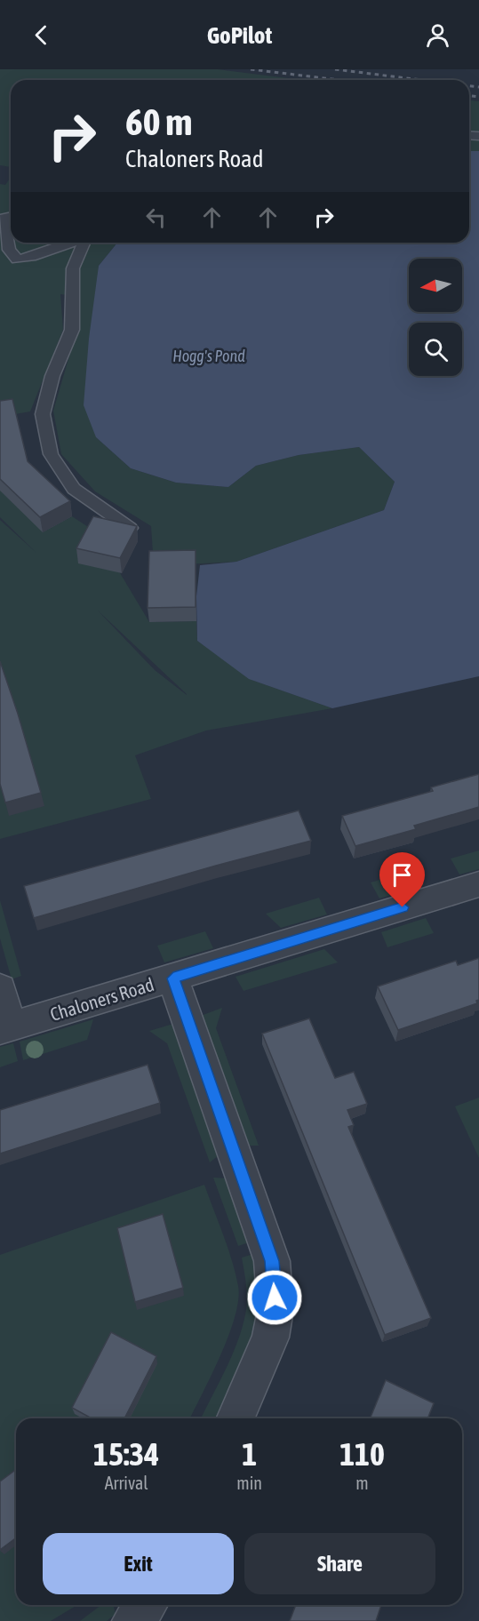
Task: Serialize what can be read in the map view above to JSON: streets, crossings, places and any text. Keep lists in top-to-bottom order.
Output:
{
  "streets": {
    "street": ["Chaloners Road"]
  },
  "water": ["Hogg's Pond"],
  "north": "left",
  "page": {
    "header": "GoPilot",
    "turn": ["60 m", "Chaloners Road"],
    "eta": [
      "15:34",
      "Arrival",
      "1",
      "min",
      "110",
      "m"
    ],
    "buttons": ["Exit", "Share"]
  }
}
